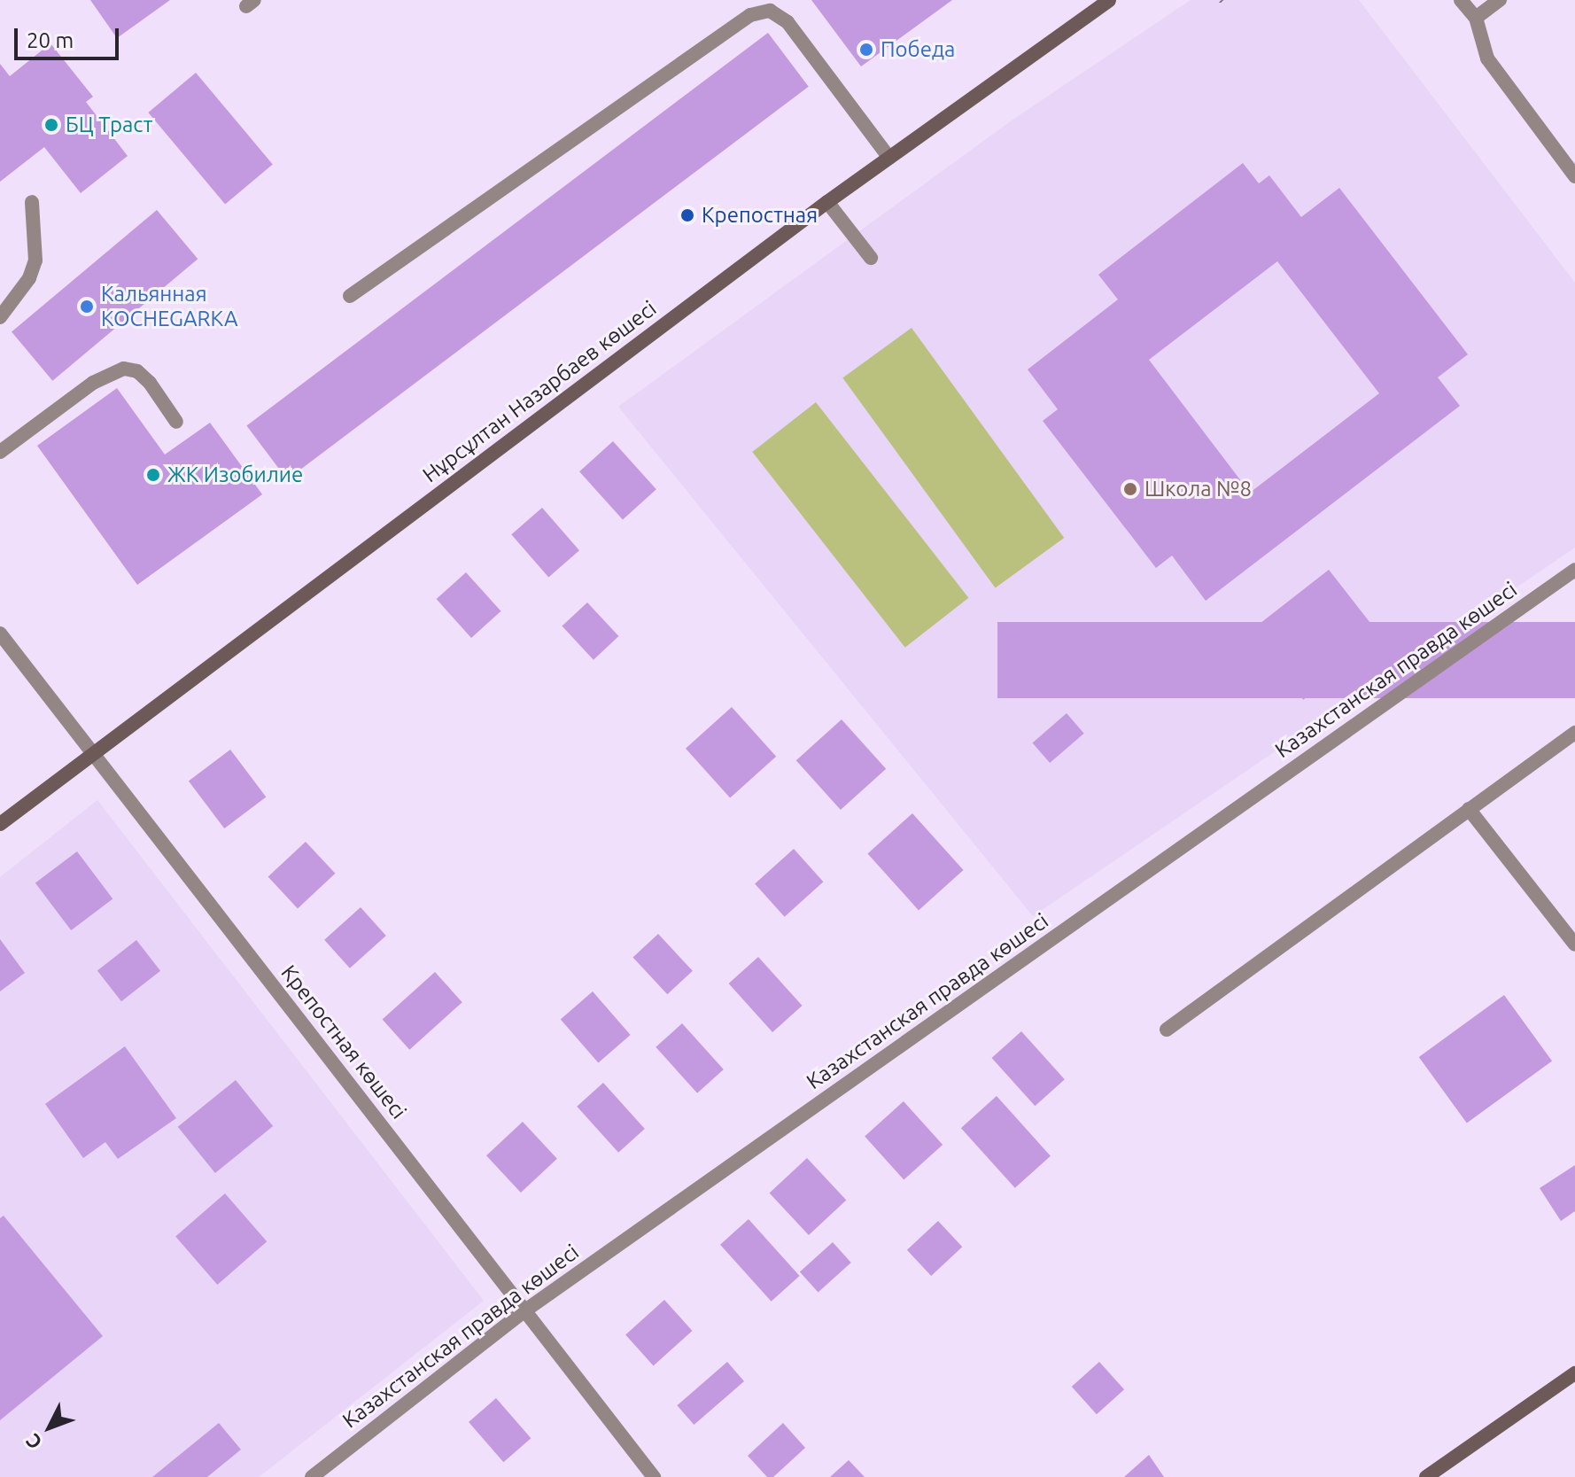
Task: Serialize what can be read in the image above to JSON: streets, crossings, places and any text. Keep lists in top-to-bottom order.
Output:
{
  "streets": {
    "main road": ["Нұрсұлтан Назарбаев көшесі"],
    "street": ["Казахстанская правда көшесі", "Крепостная көшесі"]
  },
  "crossings": [
    ["Нұрсұлтан Назарбаев көшесі", "Крепостная көшесі"],
    ["Казахстанская правда көшесі", "Крепостная көшесі"]
  ],
  "places": [
    "Победа",
    "БЦ Траст",
    "Крепостная",
    "Кальянная KOCHEGARKA",
    "ЖК Изобилие",
    "Школа №8"
  ],
  "scale_bar": "20 m",
  "north": "bottom left"
}
